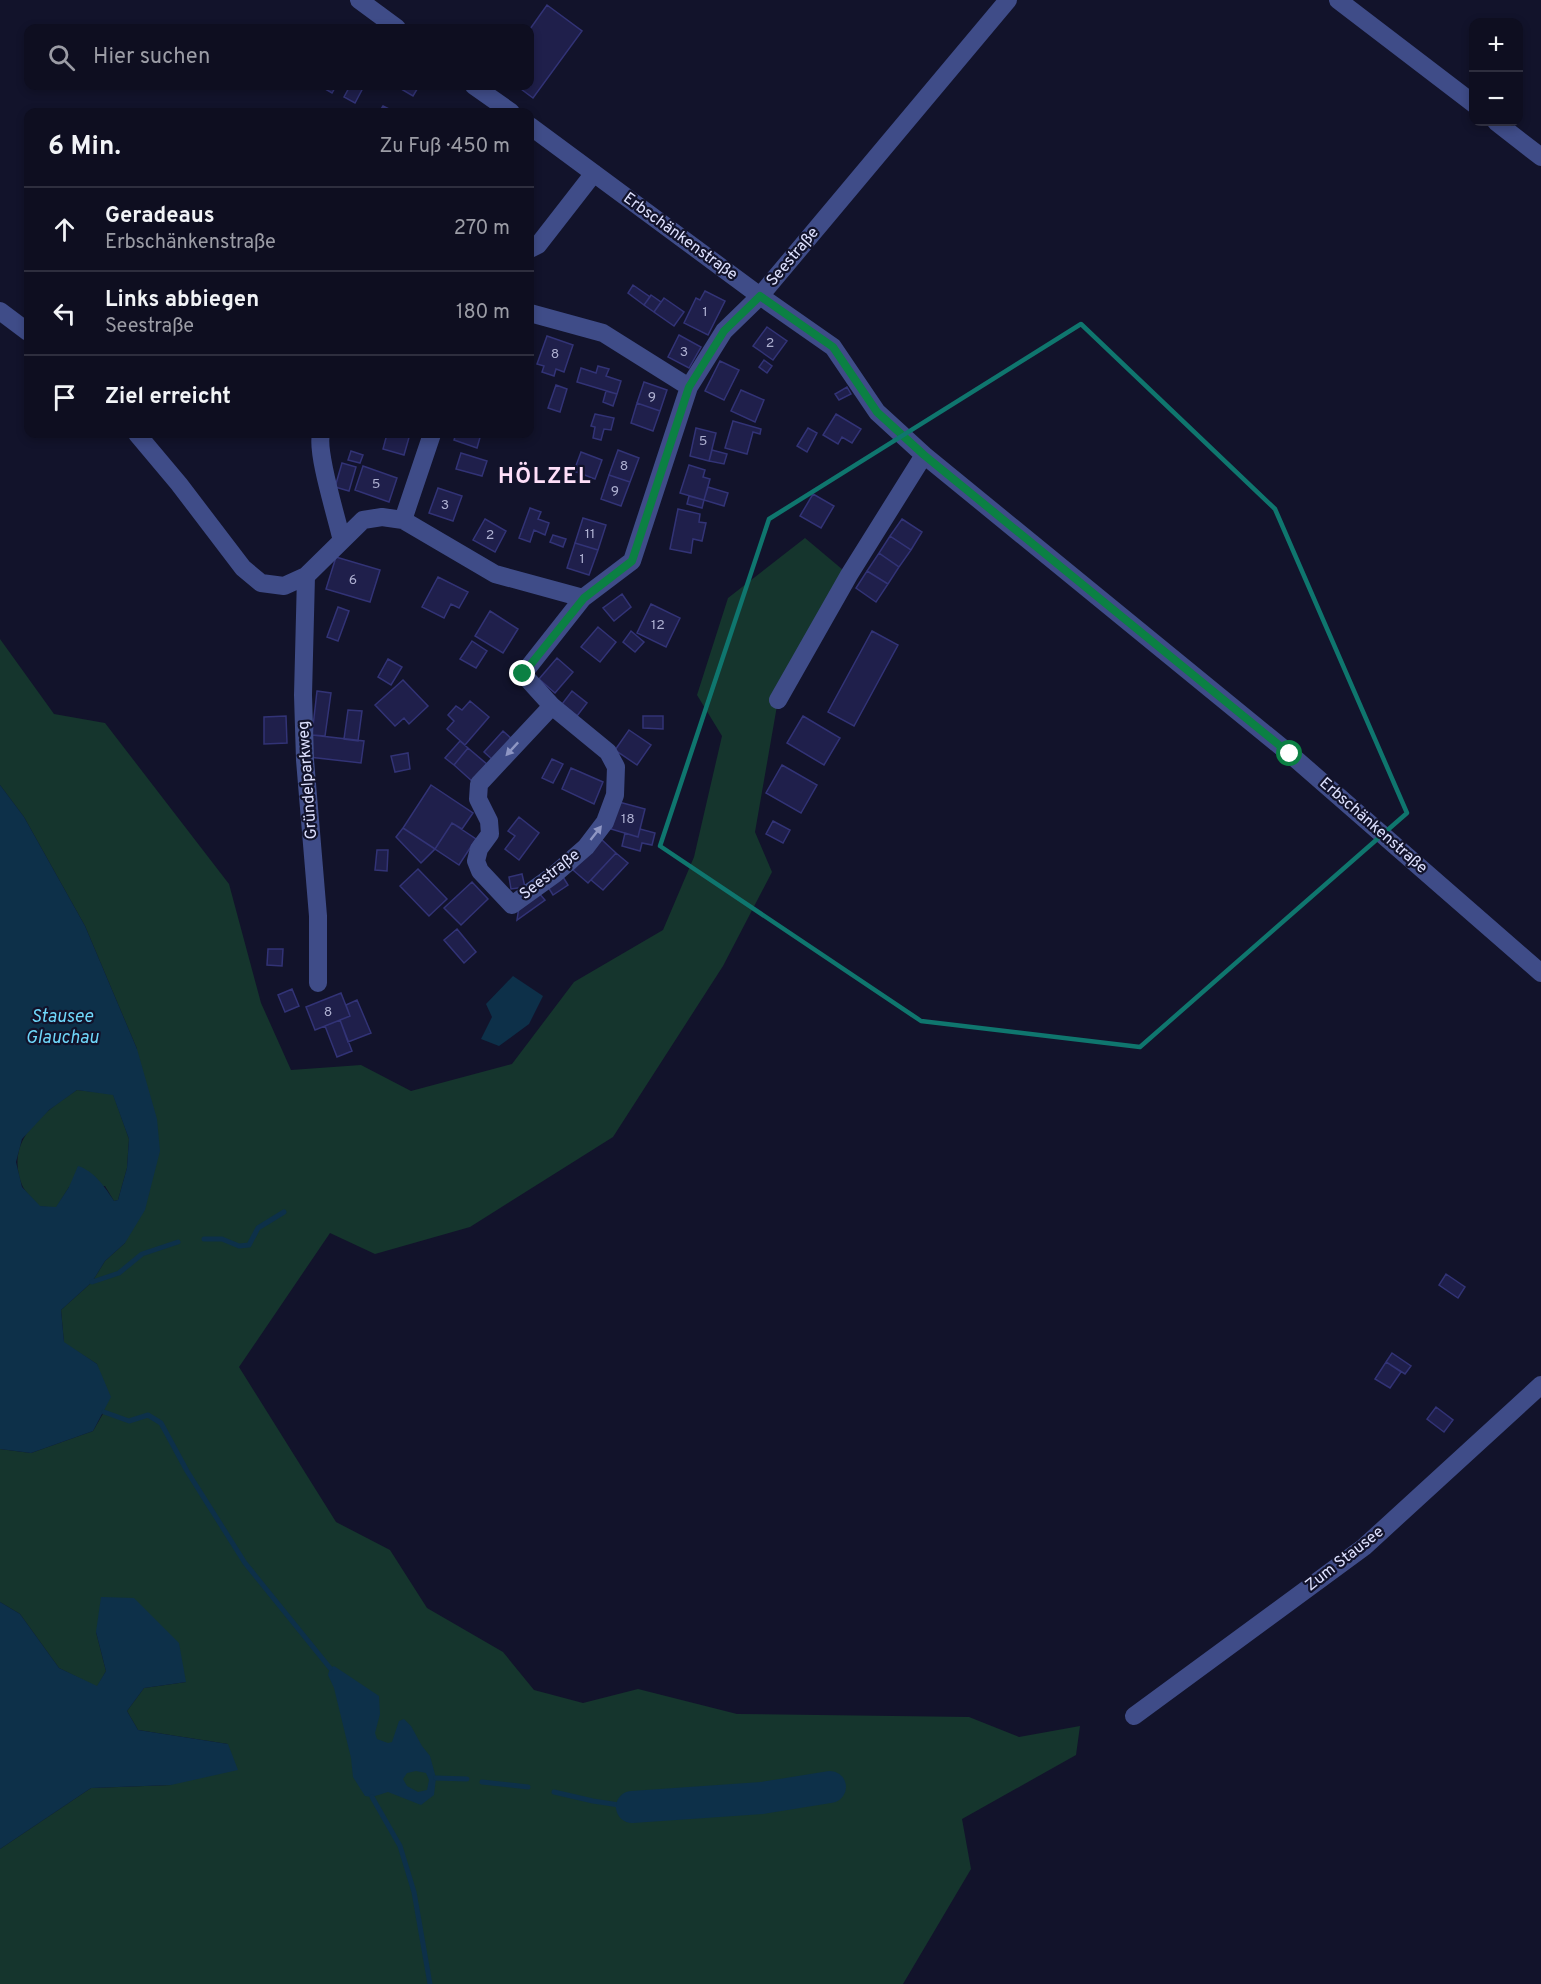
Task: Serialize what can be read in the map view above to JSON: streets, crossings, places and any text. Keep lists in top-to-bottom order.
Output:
{
  "streets": {
    "street": [
      "Erbschänkenstraße",
      "Seestraße",
      "Gründelparkweg",
      "Zum Stausee"
    ]
  },
  "crossings": [
    ["Erbschänkenstraße", "Seestraße"]
  ],
  "districts": ["HÖLZEL"],
  "water": ["Stausee Glauchau"],
  "house_numbers": [
    "1",
    "2",
    "3",
    "8",
    "9",
    "5",
    "8",
    "5",
    "9",
    "3",
    "11",
    "2",
    "1",
    "6",
    "12",
    "18",
    "8"
  ],
  "page": {
    "map_buttons": ["+", "−"],
    "search": "Hier suchen",
    "heading": ["6 Min.", "Zu Fuß · 450 m"],
    "list": [
      ["Geradeaus", "Erbschänkenstraße", "270 m"],
      ["Links abbiegen", "Seestraße", "180 m"],
      "Ziel erreicht"
    ]
  }
}
